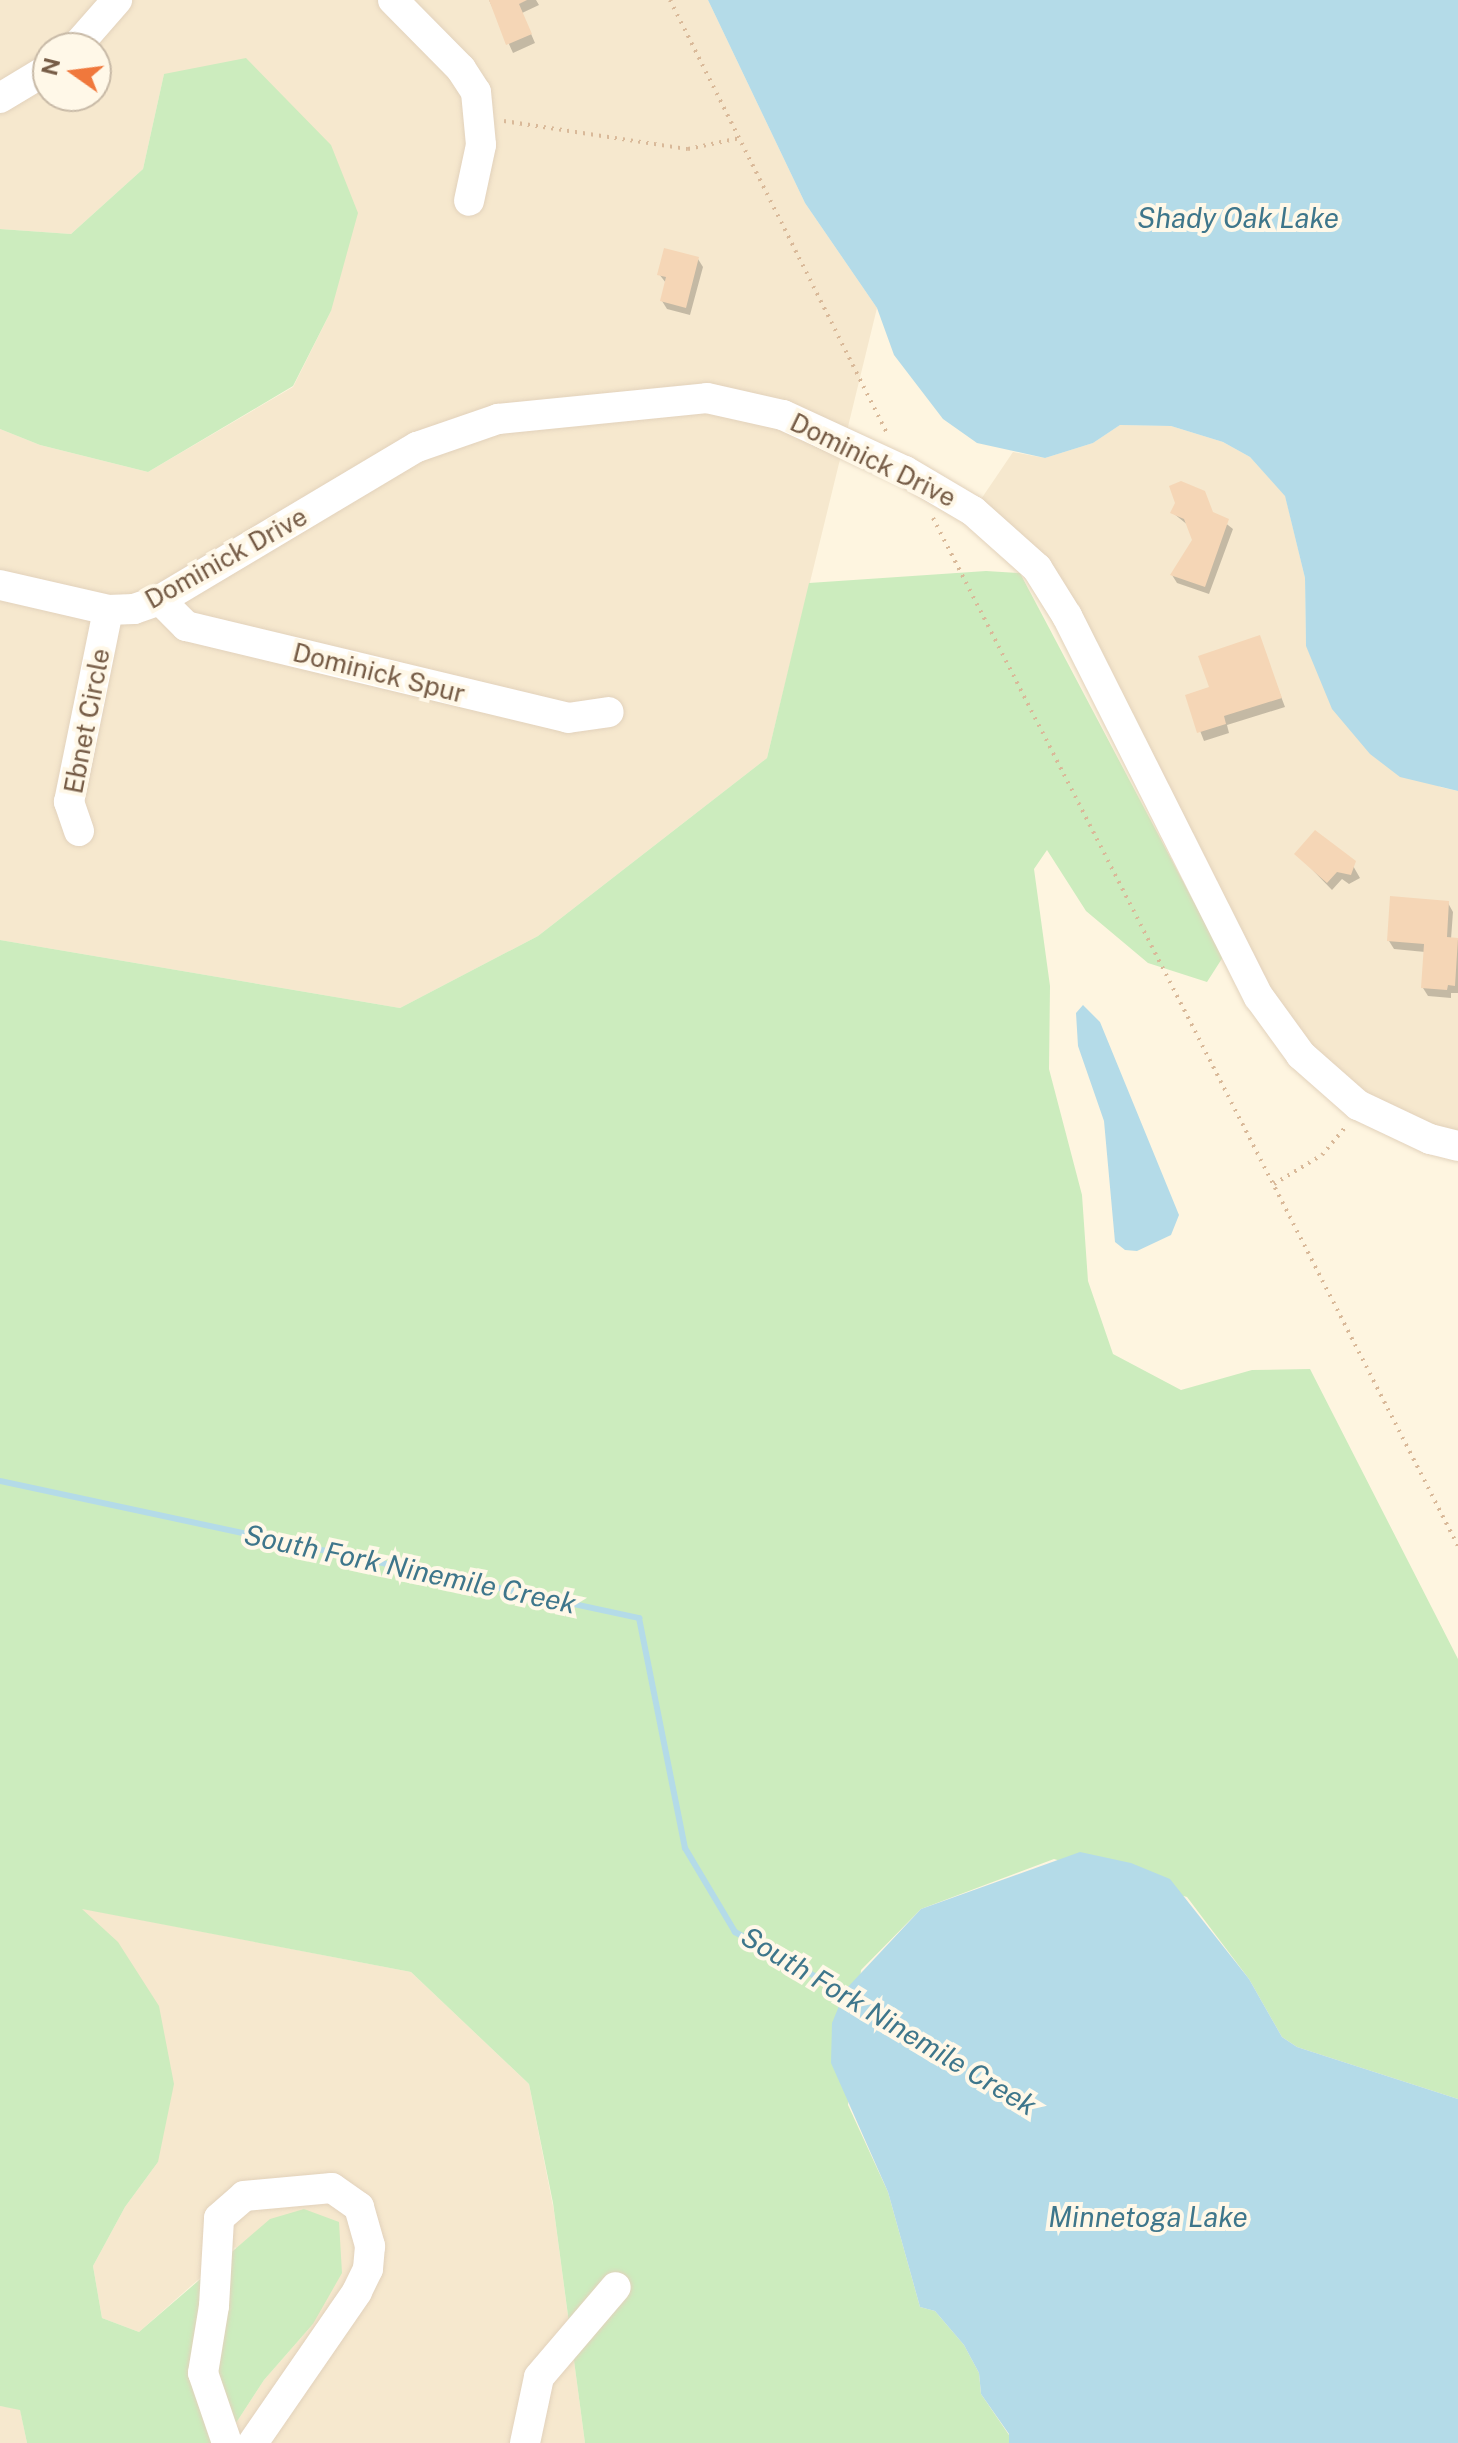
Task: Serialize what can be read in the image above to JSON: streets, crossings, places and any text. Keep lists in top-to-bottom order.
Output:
{
  "streets": {
    "street": ["Dominick Drive", "Dominick Spur", "Ebnet Circle"]
  },
  "crossings": [
    ["Dominick Drive", "Dominick Spur"],
    ["Dominick Drive", "Ebnet Circle"]
  ],
  "water": ["Shady Oak Lake", "South Fork Ninemile Creek", "Minnetoga Lake"],
  "north": "left"
}
